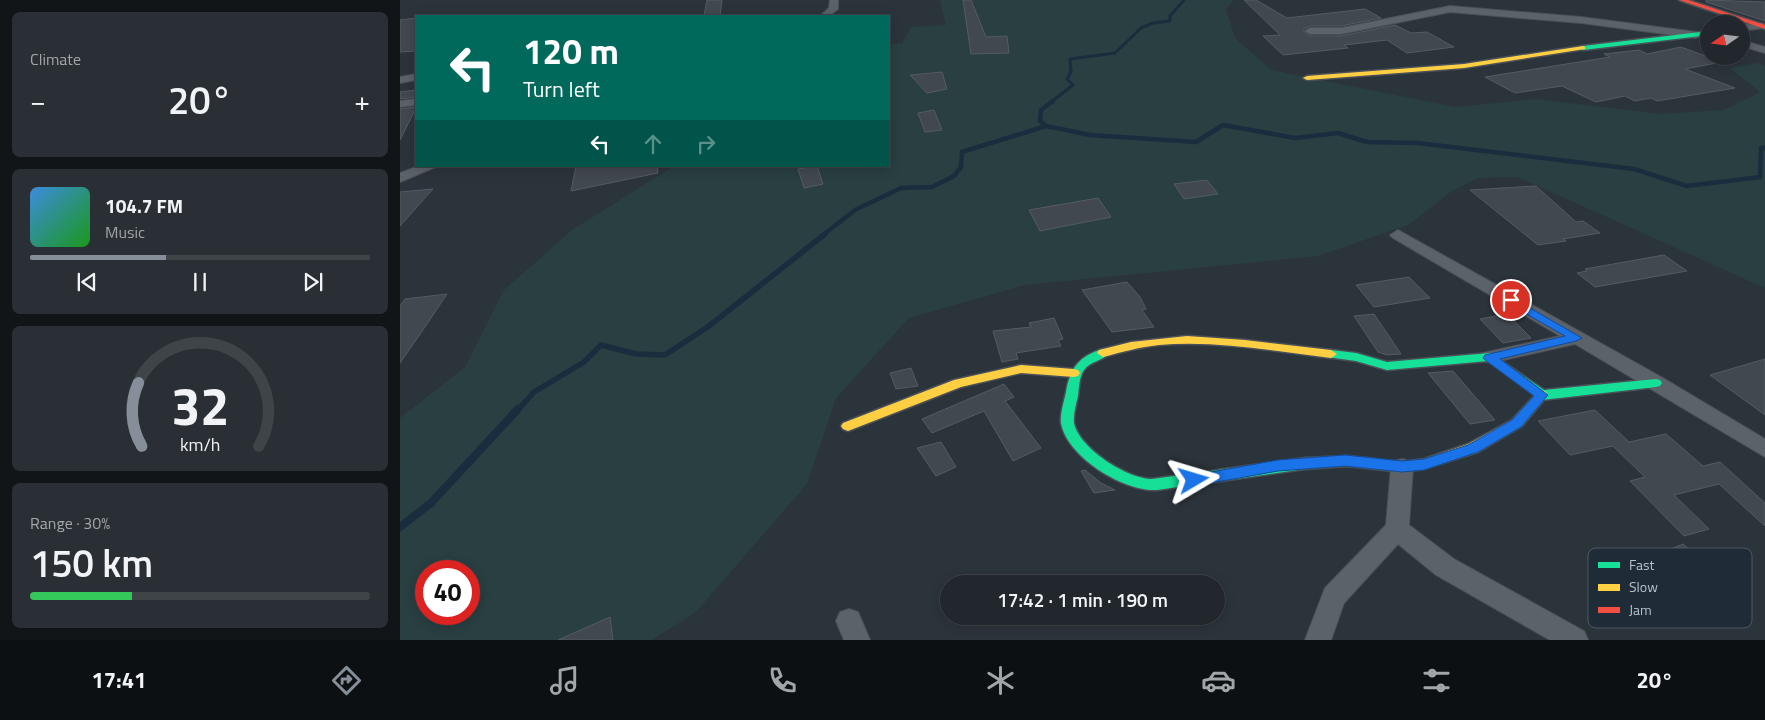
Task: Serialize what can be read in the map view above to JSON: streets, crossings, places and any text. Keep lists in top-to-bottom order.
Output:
{
  "legend": ["Fast", "Slow", "Jam"],
  "north": "left",
  "page": {
    "tile": [
      "Climate",
      ["Range · 30%", "150 km"]
    ],
    "turn": ["120 m", "Turn left"],
    "heat": ["−", "20°", "+"],
    "song": ["104.7 FM", "Music"],
    "limit": "40",
    "trip": "17:42 · 1 min · 190 m",
    "tabs": ["17:41", "20°"],
    "gauge": ["32", "km/h"]
  }
}
